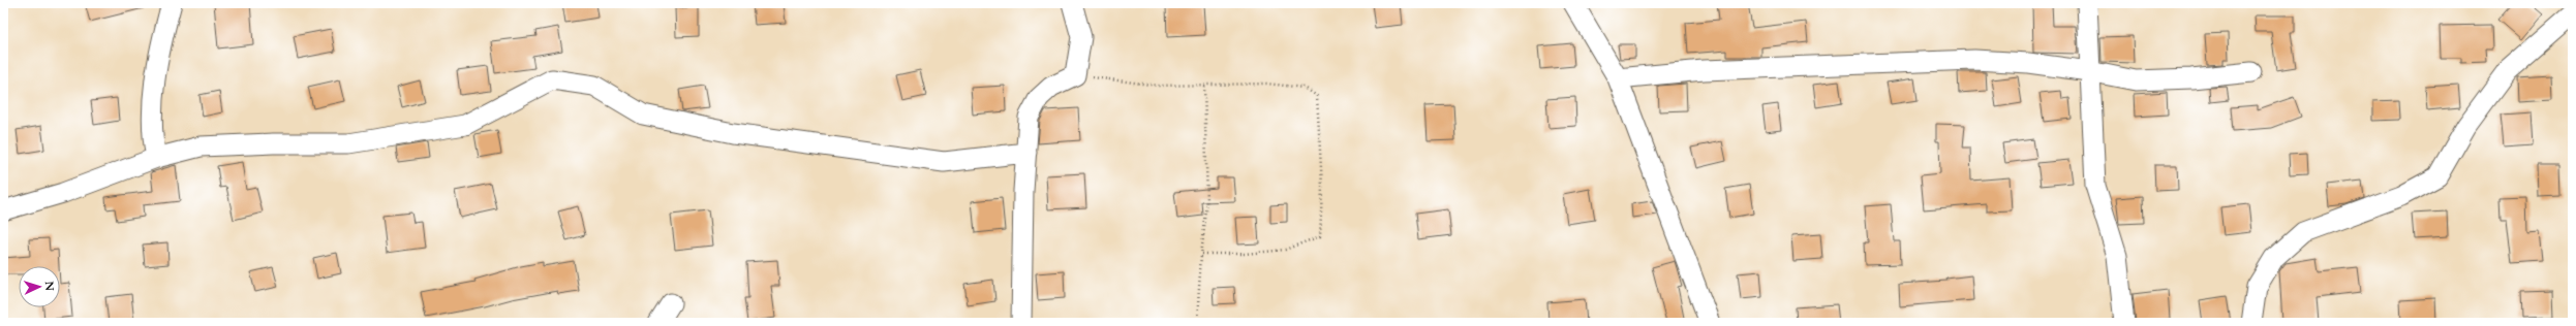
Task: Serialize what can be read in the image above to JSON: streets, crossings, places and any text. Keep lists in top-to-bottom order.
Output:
{
  "north": "right"
}
